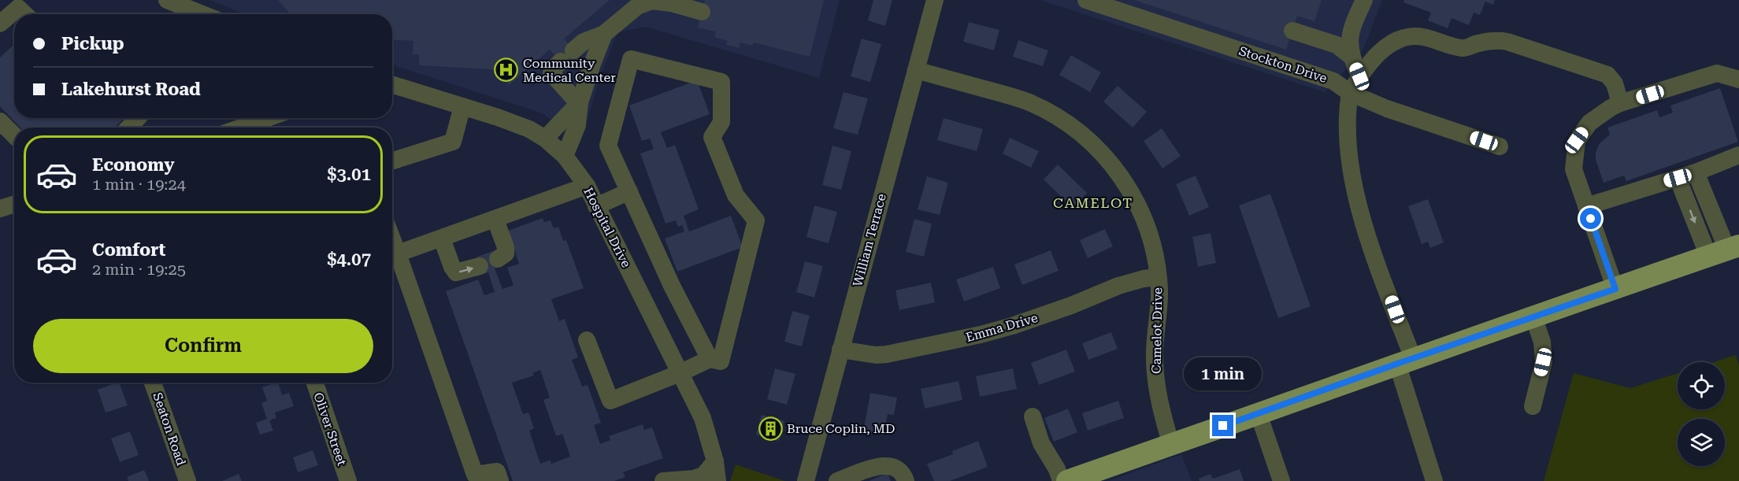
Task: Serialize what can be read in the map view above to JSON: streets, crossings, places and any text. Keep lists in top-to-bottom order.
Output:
{
  "streets": {
    "street": [
      "Stockton Drive",
      "Hospital Drive",
      "William Terrace",
      "Emma Drive",
      "Camelot Drive",
      "Seaton Road",
      "Oliver Street"
    ]
  },
  "crossings": [
    ["William Terrace", "Emma Drive"],
    ["William Terrace", "Camelot Drive"],
    ["Emma Drive", "Camelot Drive"]
  ],
  "districts": ["CAMELOT"],
  "places": {
    "hospital": ["Community Medical Center"],
    "building": ["Bruce Coplin, MD"]
  },
  "page": {
    "banner": ["Pickup", "Lakehurst Road"],
    "list": [
      {
        "name": "Economy",
        "note": "1 min · 19:24",
        "value": "$3.01"
      },
      {
        "name": "Comfort",
        "note": "2 min · 19:25",
        "value": "$4.07"
      }
    ],
    "buttons": "Confirm",
    "bubble": "1 min"
  }
}
